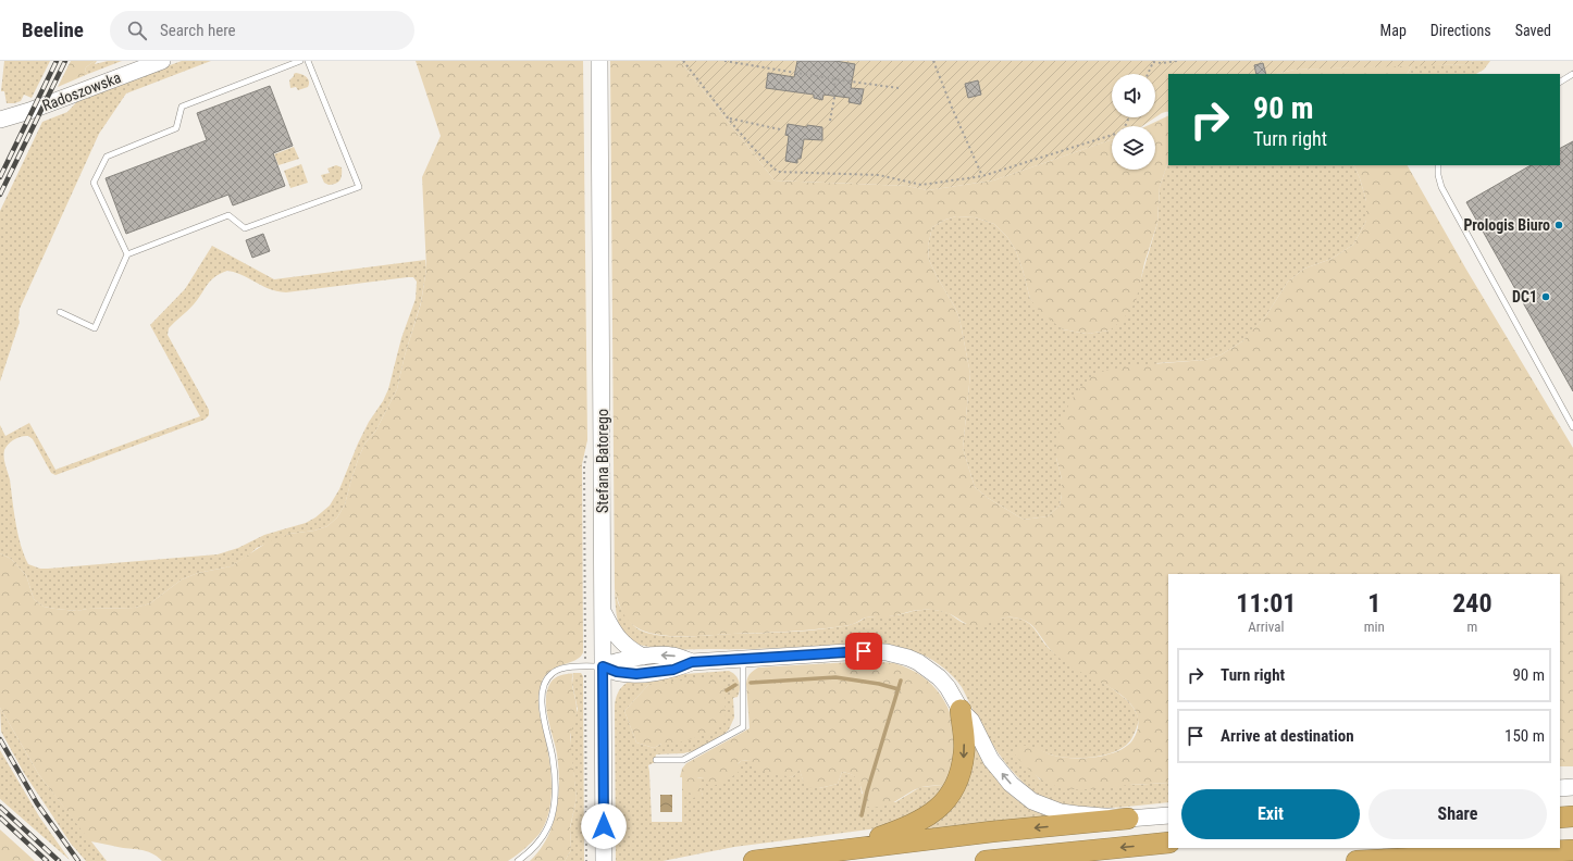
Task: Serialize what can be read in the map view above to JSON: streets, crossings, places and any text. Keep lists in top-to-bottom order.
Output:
{
  "streets": {
    "street": ["Radoszowska", "Stefana Batorego"]
  },
  "places": ["Prologis Biuro", "DC1"],
  "page": {
    "header": "Beeline",
    "search": "Search here",
    "nav": ["Map", "Directions", "Saved"],
    "turn": ["90 m", "Turn right"],
    "eta": [
      "11:01",
      "Arrival",
      "1",
      "min",
      "240",
      "m"
    ],
    "list": [
      {
        "name": "Turn right",
        "value": "90 m"
      },
      {
        "name": "Arrive at destination",
        "value": "150 m"
      }
    ],
    "buttons": ["Exit", "Share"]
  }
}
